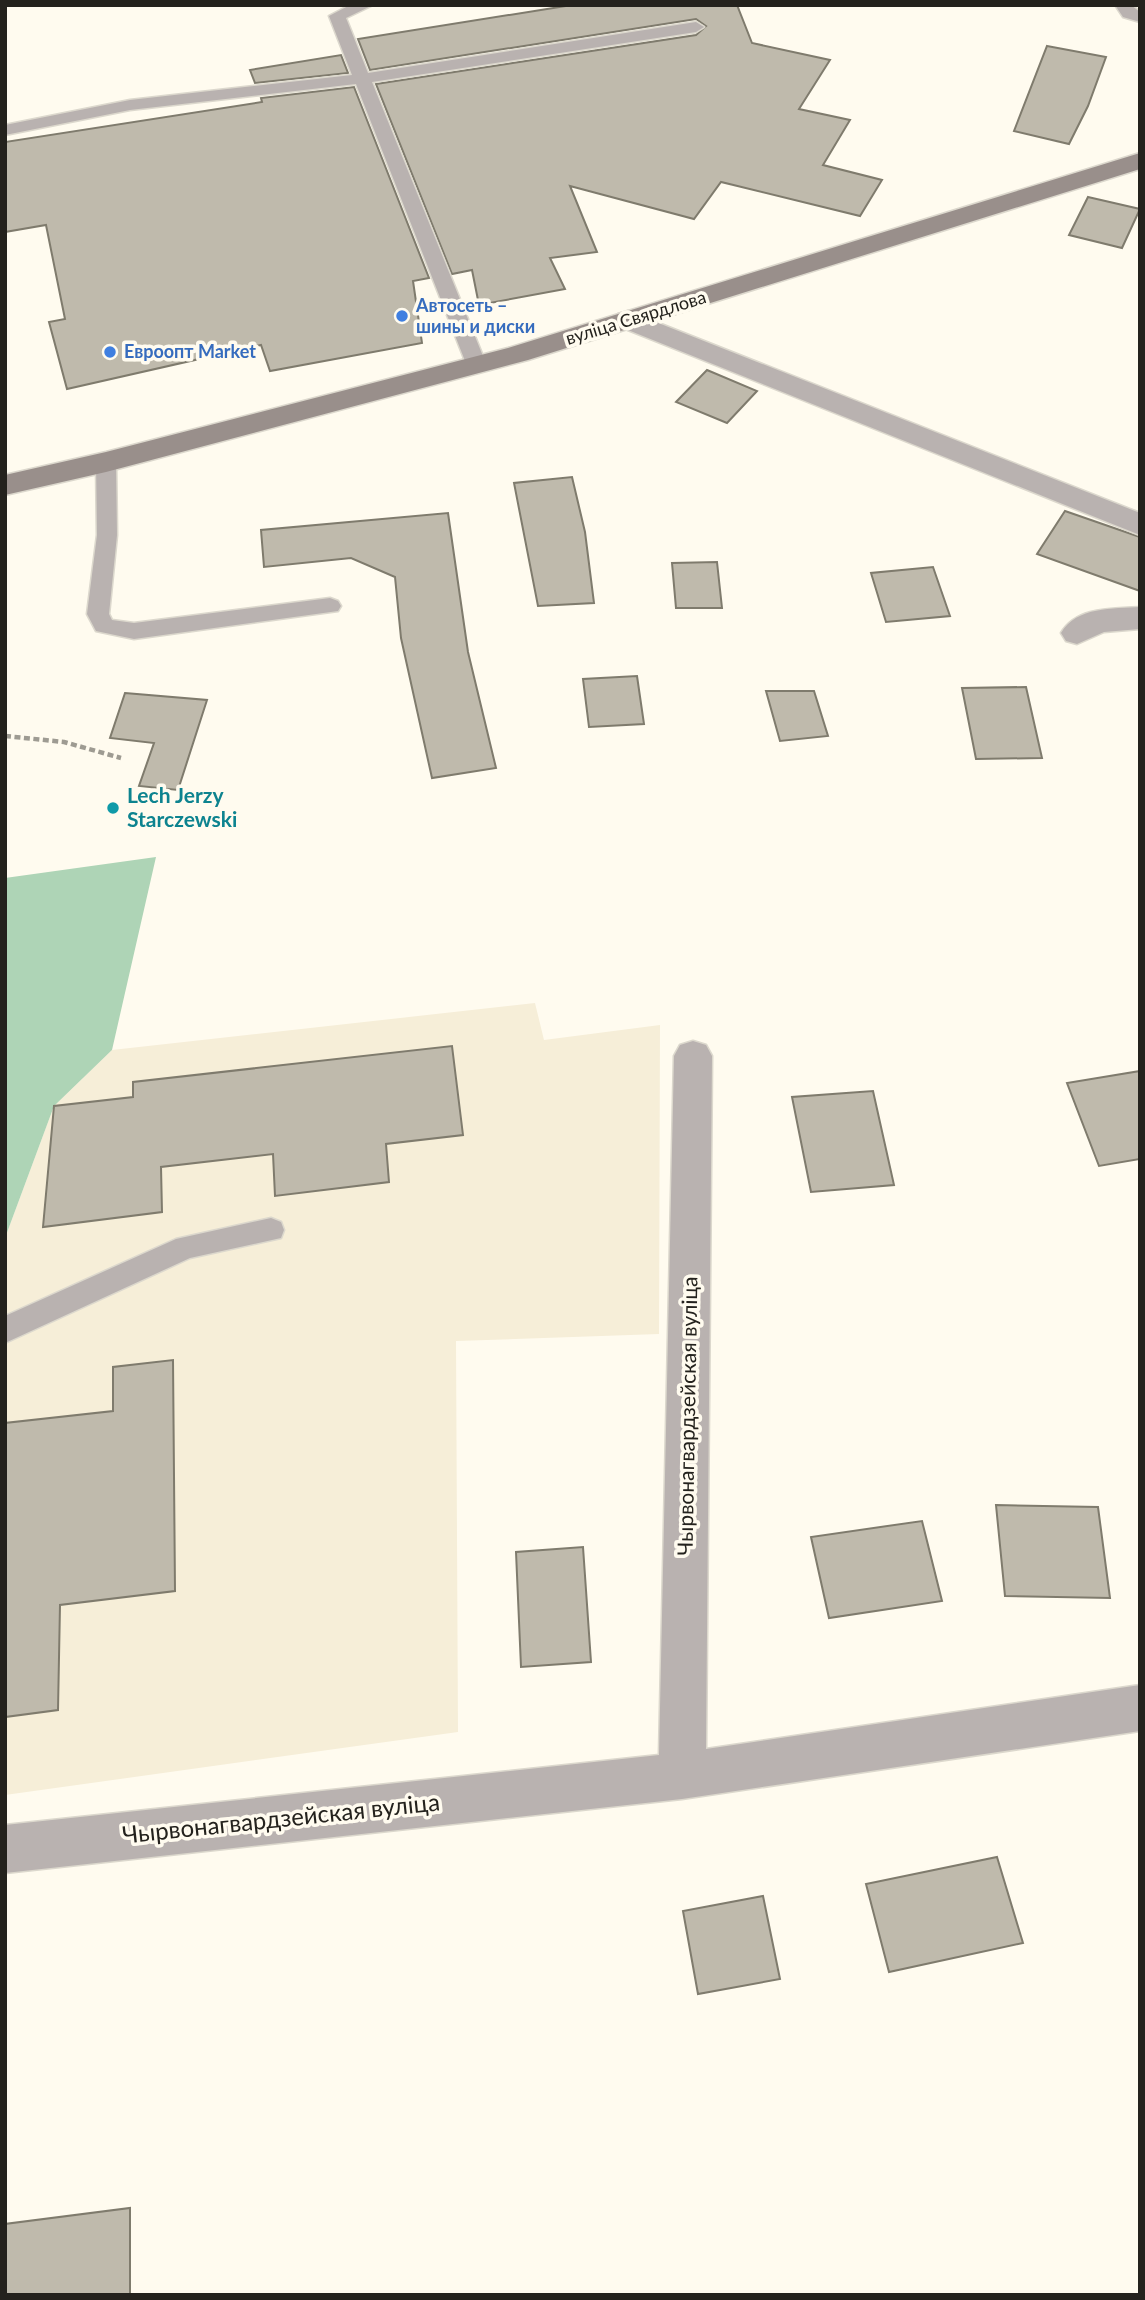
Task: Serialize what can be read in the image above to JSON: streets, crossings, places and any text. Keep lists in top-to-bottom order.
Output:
{
  "streets": {
    "main road": ["вуліца Свярдлова"],
    "street": ["Чырвонагвардзейская вуліца"]
  },
  "places": ["Автосеть – шины и диски", "Евроопт Market", "Lech Jerzy Starczewski"]
}
